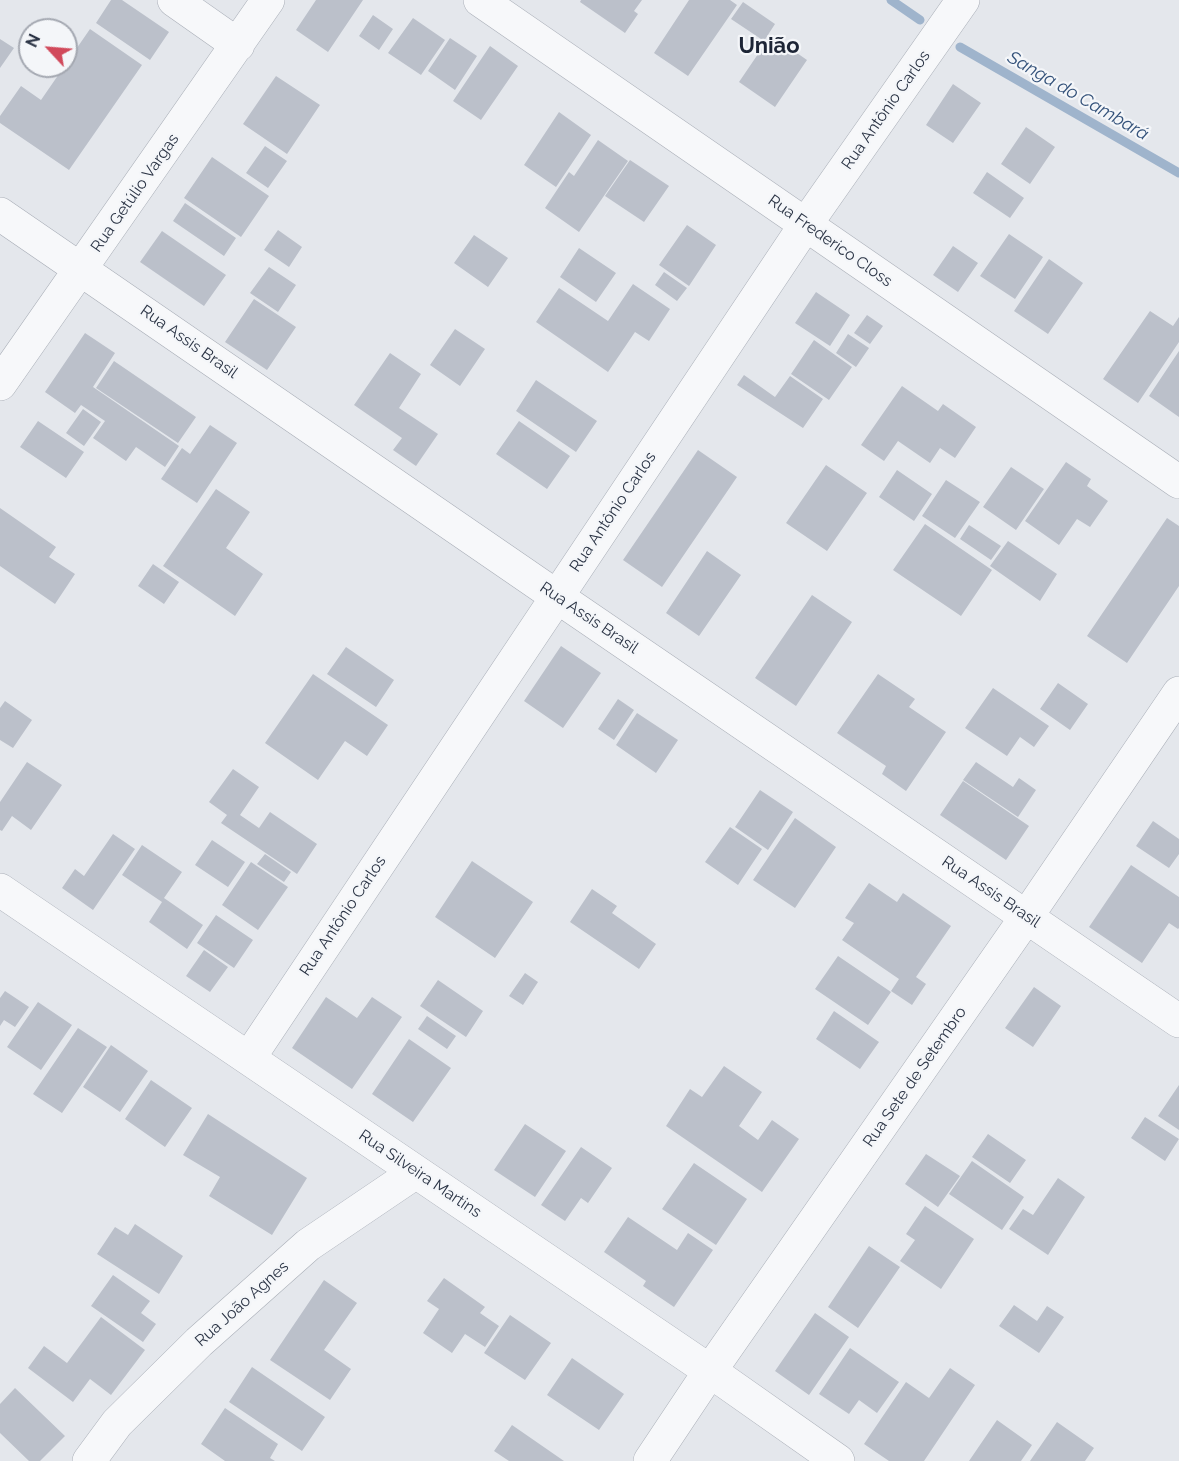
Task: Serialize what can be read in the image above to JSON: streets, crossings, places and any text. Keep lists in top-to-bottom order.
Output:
{
  "streets": {
    "street": [
      "Rua Antônio Carlos",
      "Rua Getúlio Vargas",
      "Rua Frederico Closs",
      "Rua Assis Brasil",
      "Rua Sete de Setembro",
      "Rua Silveira Martins",
      "Rua João Agnes"
    ]
  },
  "crossings": [
    ["Rua Antônio Carlos", "Rua Frederico Closs"],
    ["Rua Antônio Carlos", "Rua Assis Brasil"],
    ["Rua Antônio Carlos", "Rua Silveira Martins"],
    ["Rua Getúlio Vargas", "Rua Assis Brasil"],
    ["Rua Assis Brasil", "Rua Sete de Setembro"],
    ["Rua Sete de Setembro", "Rua Silveira Martins"],
    ["Rua Silveira Martins", "Rua João Agnes"]
  ],
  "districts": ["União"],
  "water": ["Sanga do Cambará"],
  "north": "top left"
}
